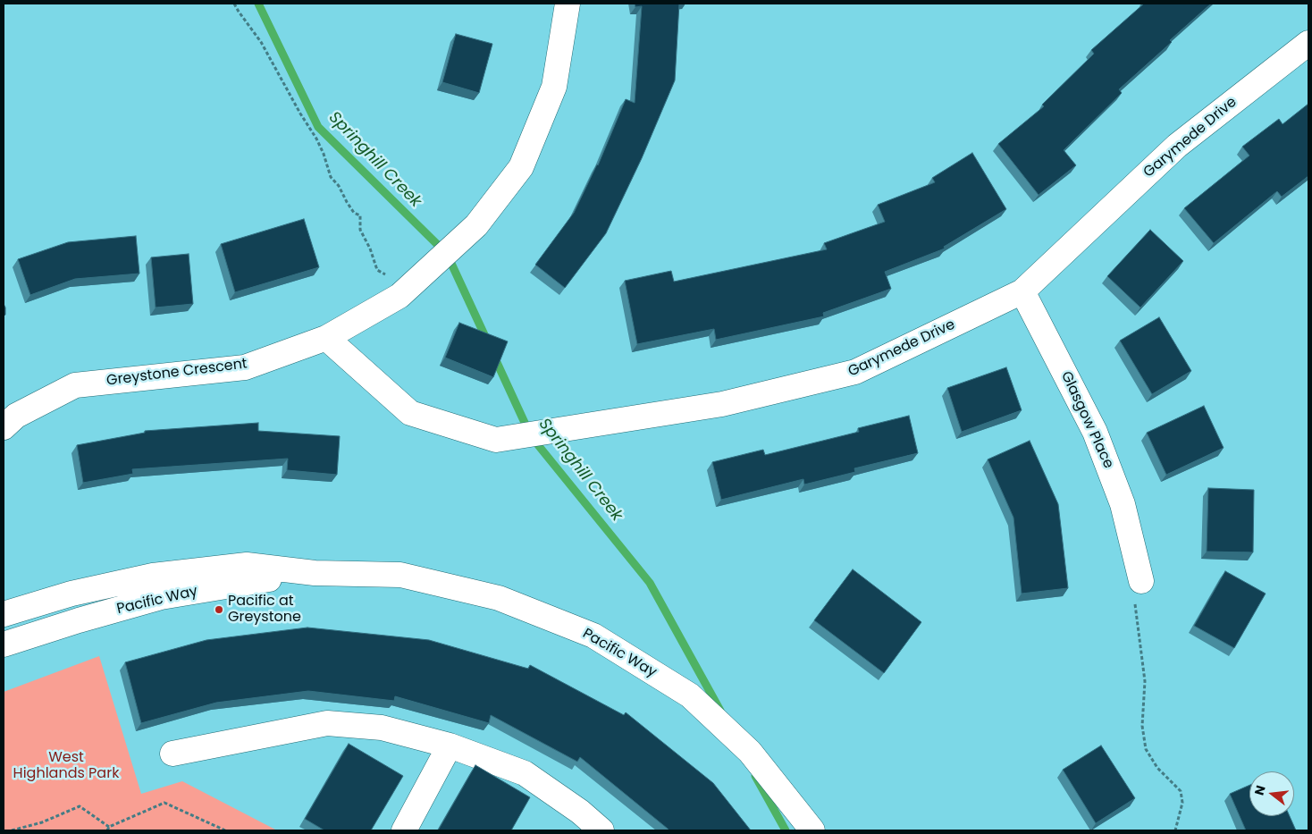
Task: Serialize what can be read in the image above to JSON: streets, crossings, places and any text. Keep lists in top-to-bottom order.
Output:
{
  "streets": {
    "street": [
      "Garymede Drive",
      "Greystone Crescent",
      "Glasgow Place",
      "Pacific Way"
    ]
  },
  "crossings": [
    ["Garymede Drive", "Greystone Crescent"],
    ["Garymede Drive", "Glasgow Place"]
  ],
  "water": ["Springhill Creek"],
  "parks": ["West Highlands Park"],
  "places": ["Pacific at Greystone"],
  "north": "left"
}
